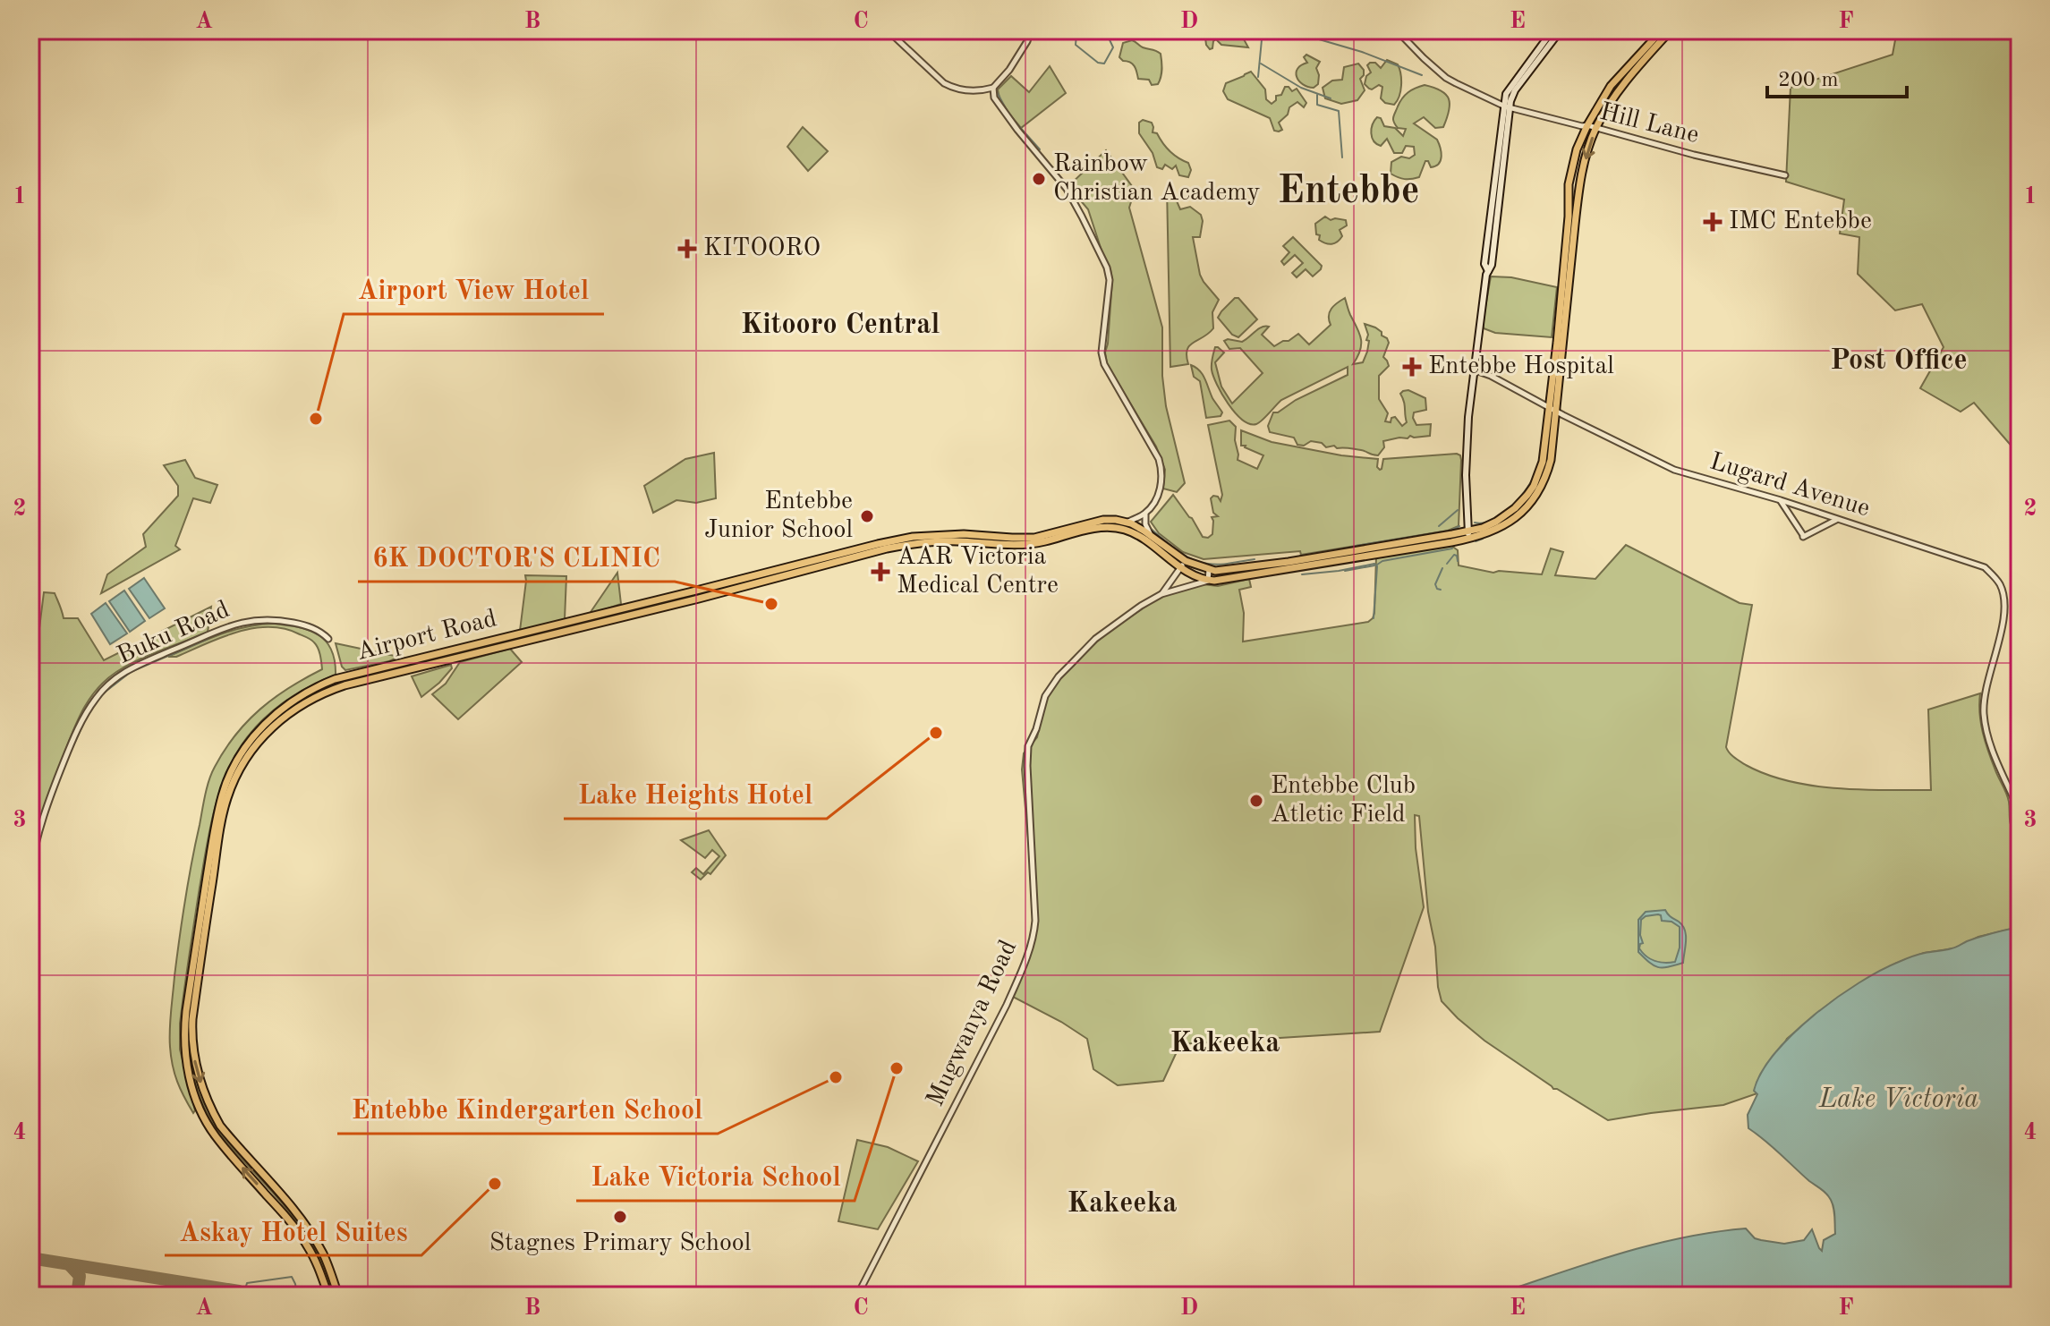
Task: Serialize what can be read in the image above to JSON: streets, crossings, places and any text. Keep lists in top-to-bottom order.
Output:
{
  "streets": {
    "highway": ["Airport Road"],
    "street": [
      "Hill Lane",
      "Lugard Avenue",
      "Buku Road",
      "Mugwanya Road"
    ]
  },
  "districts": [
    "Entebbe",
    "Kitooro Central",
    "Post Office",
    "Kakeeka",
    "Kakeeka"
  ],
  "water": ["Lake Victoria"],
  "places": {
    "other": [
      "Rainbow Christian Academy",
      "Airport View Hotel",
      "Entebbe Junior School",
      "6K DOCTOR'S CLINIC",
      "Lake Heights Hotel",
      "Entebbe Club Atletic Field",
      "Lake Victoria School",
      "Entebbe Kindergarten School",
      "Askay Hotel Suites",
      "Stagnes Primary School"
    ],
    "health": [
      "IMC Entebbe",
      "KITOORO",
      "Entebbe Hospital",
      "AAR Victoria Medical Centre"
    ]
  },
  "scale_bar": "200 m",
  "grid": {
    "columns": [
      "A",
      "B",
      "C",
      "D",
      "E",
      "F"
    ],
    "rows": [
      "1",
      "2",
      "3",
      "4"
    ]
  }
}
